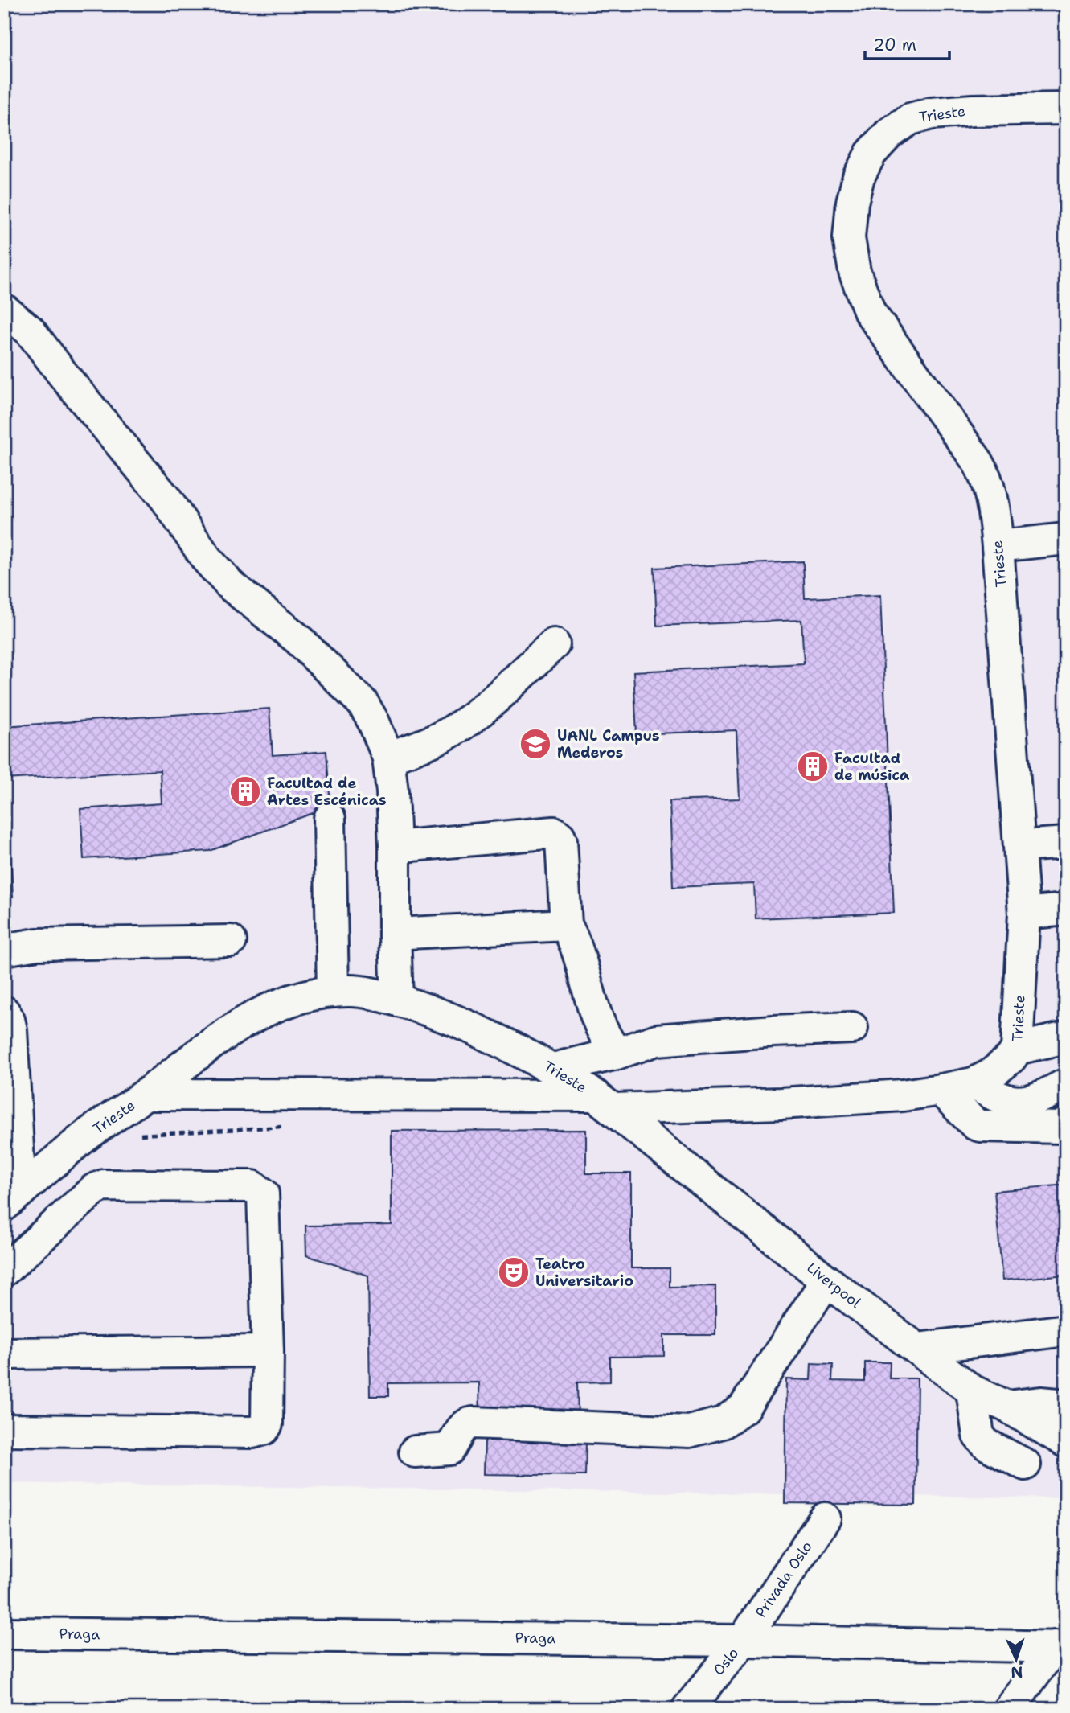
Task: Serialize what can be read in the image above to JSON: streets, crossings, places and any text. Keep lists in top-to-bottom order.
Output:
{
  "streets": {
    "street": [
      "Trieste",
      "Liverpool",
      "Privada Oslo",
      "Praga",
      "Oslo"
    ]
  },
  "crossings": [
    ["Trieste", "Liverpool"],
    ["Privada Oslo", "Praga"],
    ["Privada Oslo", "Oslo"],
    ["Praga", "Oslo"]
  ],
  "places": {
    "school or university": ["UANL Campus Mederos"],
    "building": ["Facultad de música", "Facultad de Artes Escénicas"],
    "theatre": ["Teatro Universitario"]
  },
  "scale_bar": "20 m",
  "north": "bottom"
}
